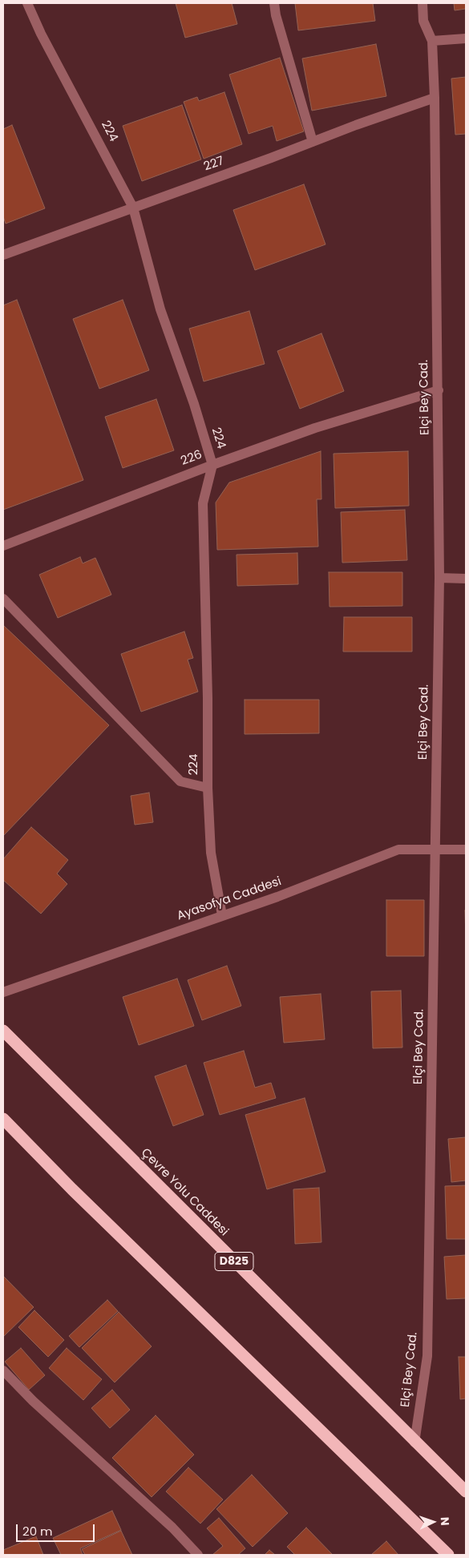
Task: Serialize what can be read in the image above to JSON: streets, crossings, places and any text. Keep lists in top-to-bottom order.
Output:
{
  "streets": {
    "highway": ["Çevre Yolu Caddesi", "D825"],
    "street": [
      "224",
      "227",
      "Elçi Bey Cad.",
      "226",
      "Ayasofya Caddesi"
    ]
  },
  "crossings": [
    ["224", "227"],
    ["224", "226"],
    ["224", "Ayasofya Caddesi"],
    ["227", "Elçi Bey Cad."],
    ["Elçi Bey Cad.", "226"],
    ["Elçi Bey Cad.", "Ayasofya Caddesi"],
    ["Elçi Bey Cad.", "Çevre Yolu Caddesi"]
  ],
  "scale_bar": "20 m",
  "north": "right"
}
